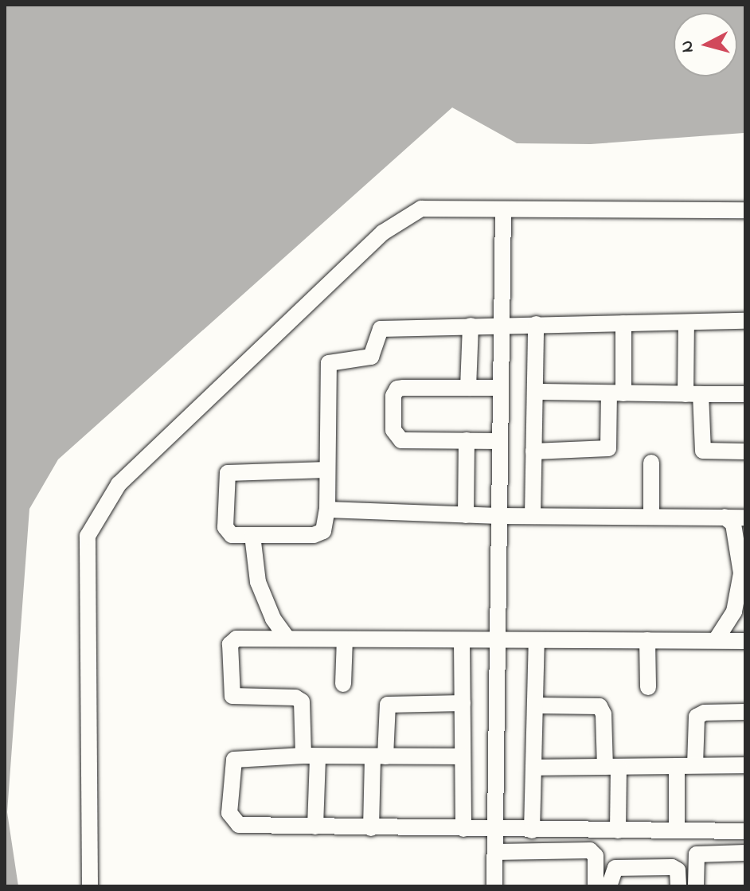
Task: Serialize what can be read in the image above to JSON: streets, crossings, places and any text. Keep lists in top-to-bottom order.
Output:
{
  "north": "left"
}
